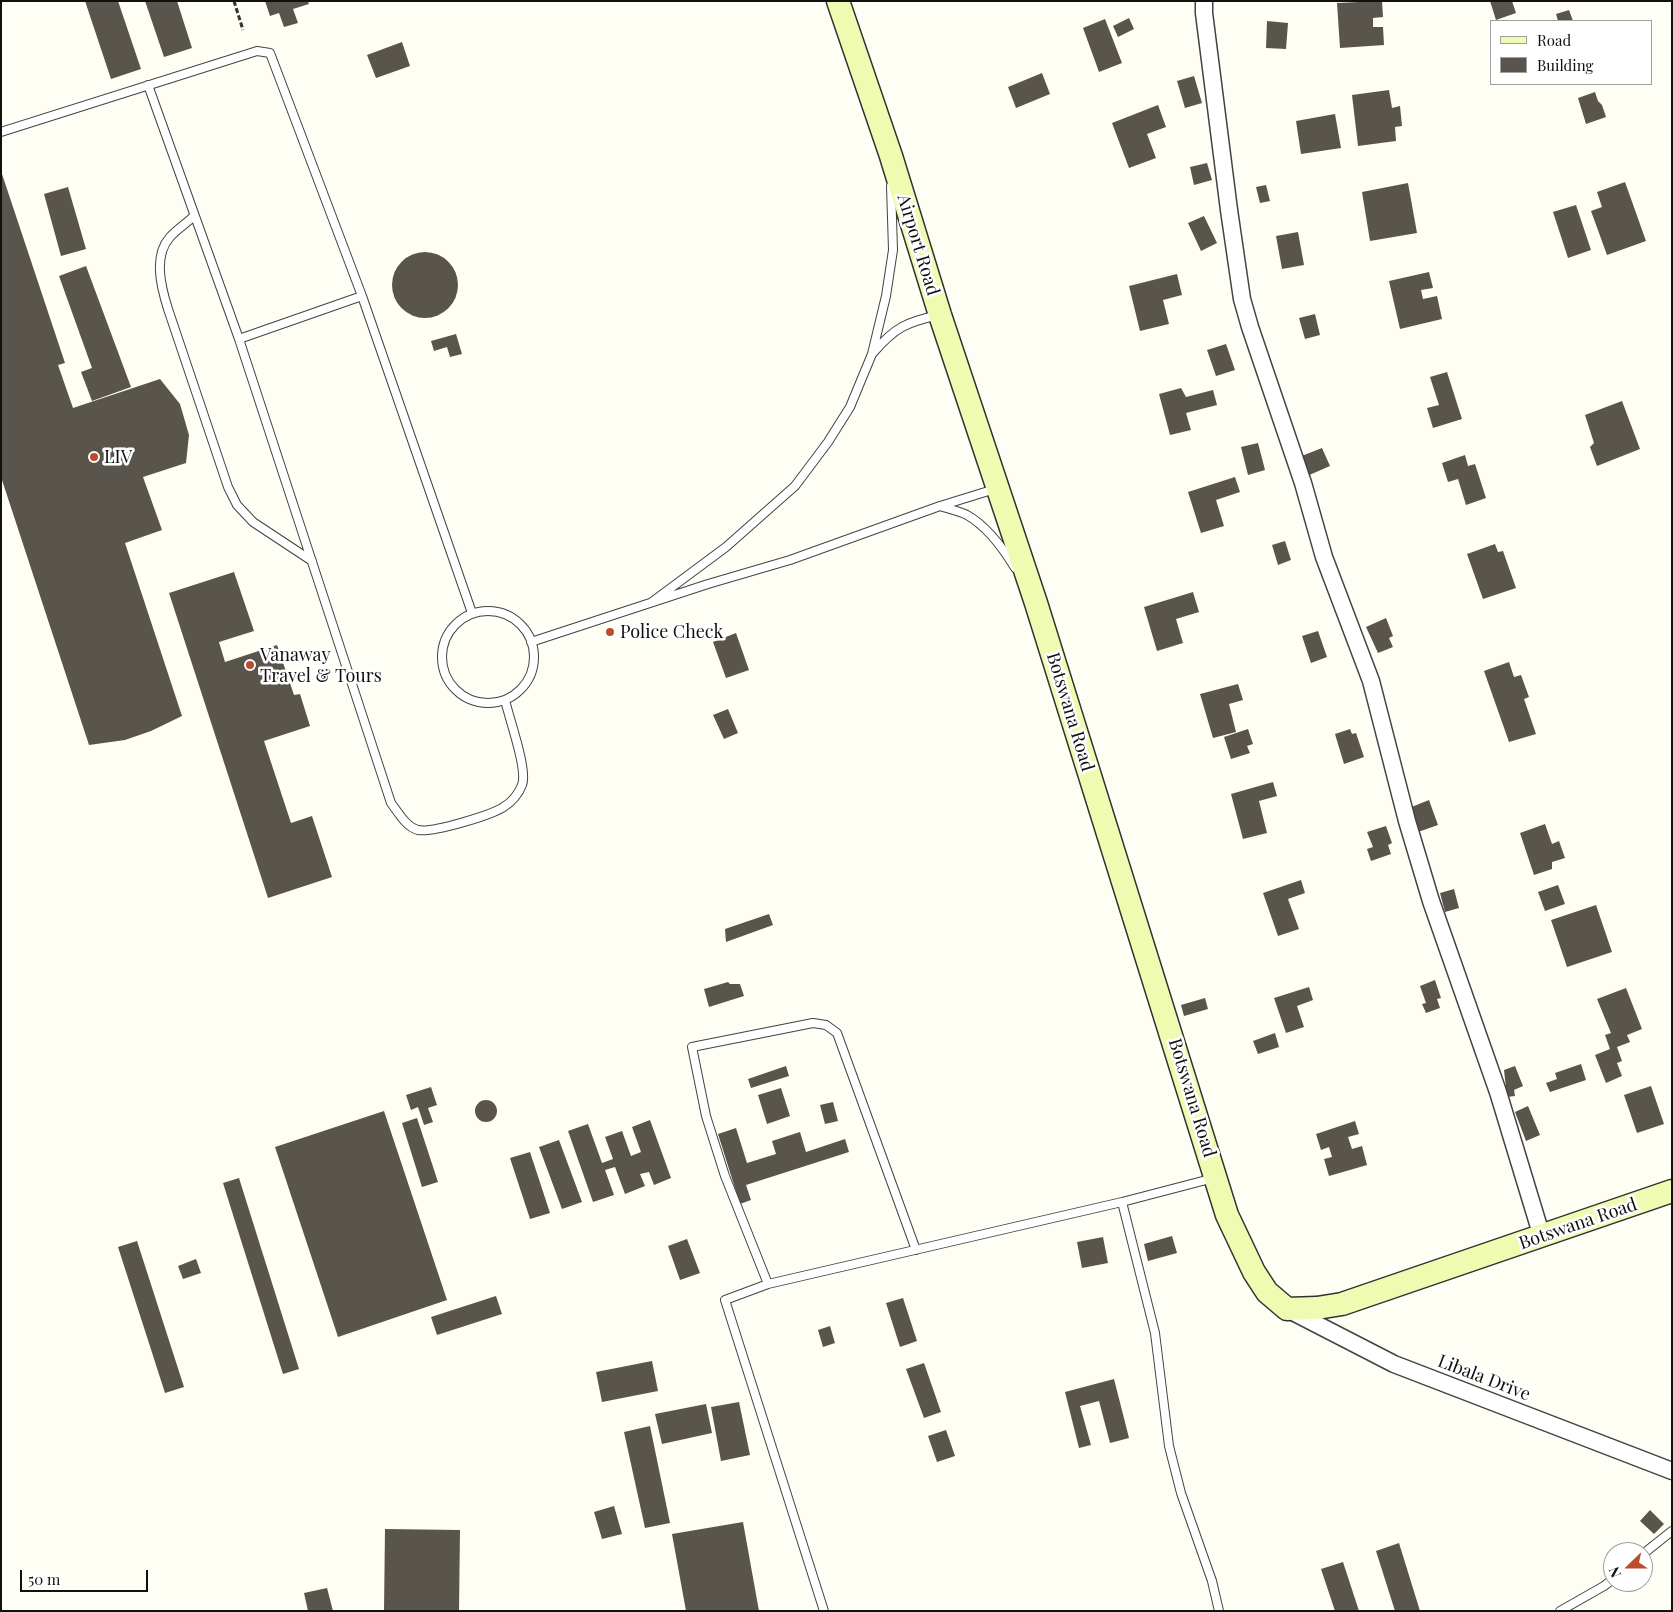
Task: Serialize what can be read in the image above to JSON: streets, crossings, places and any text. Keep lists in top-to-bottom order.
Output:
{
  "streets": {
    "street": ["Airport Road", "Botswana Road", "Libala Drive"]
  },
  "crossings": [
    ["Airport Road", "Botswana Road"],
    ["Botswana Road", "Libala Drive"]
  ],
  "places": ["LIV", "Police Check", "Vanaway Travel & Tours"],
  "legend": ["Road", "Building"],
  "scale_bar": "50 m",
  "north": "left"
}
